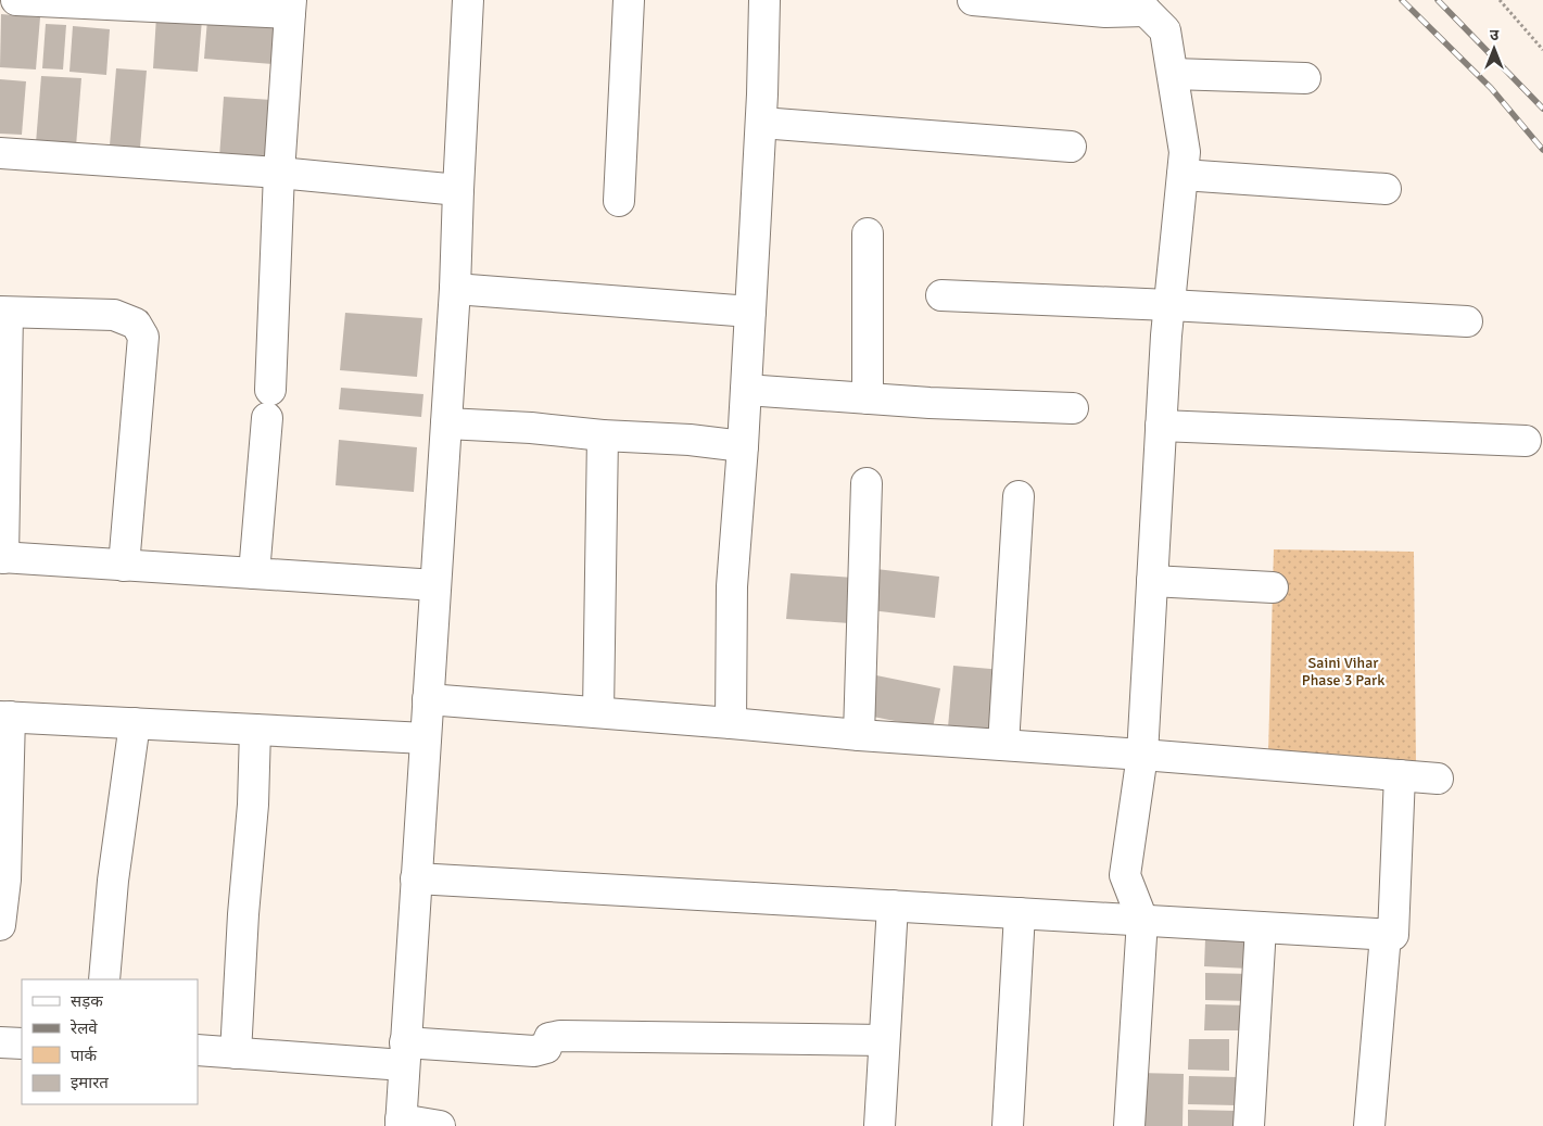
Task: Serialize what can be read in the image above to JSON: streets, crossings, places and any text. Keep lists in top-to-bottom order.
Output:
{
  "parks": ["Saini Vihar Phase 3 Park"],
  "legend": [
    "सड़क",
    "रेलवे",
    "पार्क",
    "इमारत"
  ],
  "north": "top"
}
